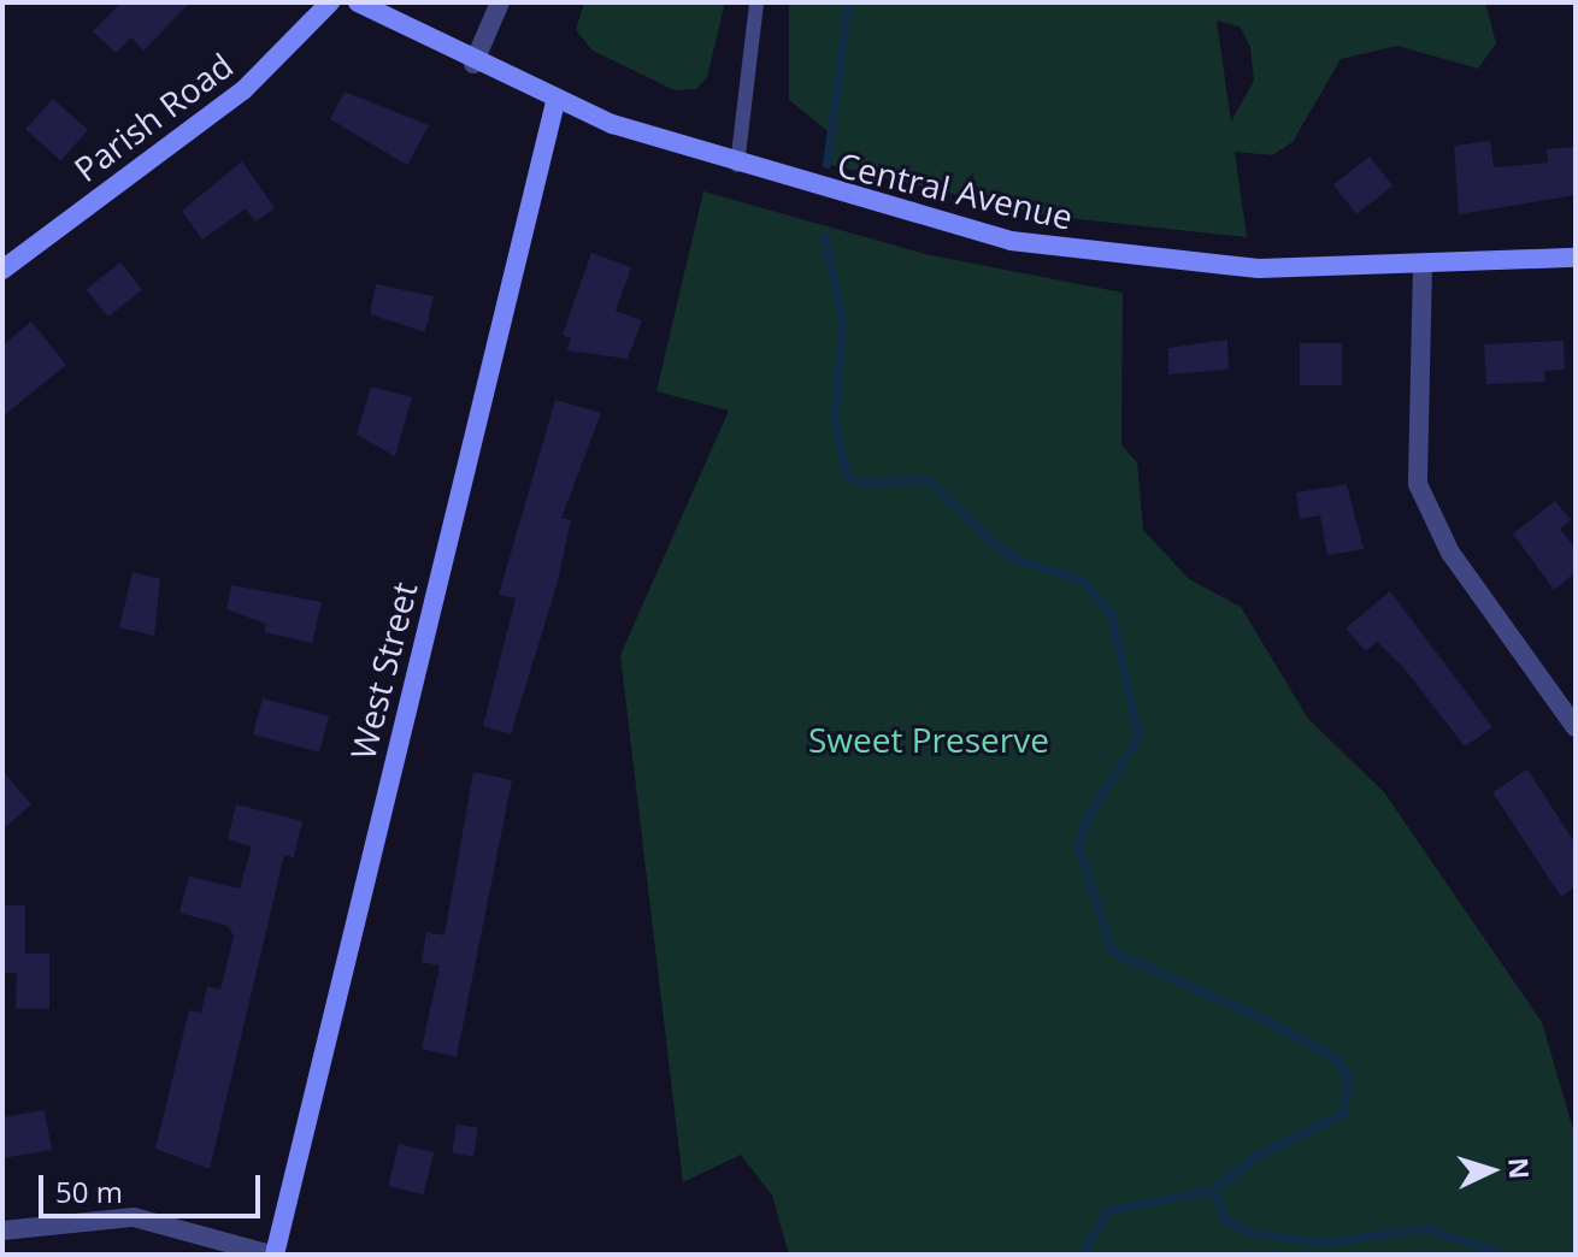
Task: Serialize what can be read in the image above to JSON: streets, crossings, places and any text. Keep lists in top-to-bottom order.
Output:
{
  "streets": {
    "street": ["Parish Road", "Central Avenue", "West Street"]
  },
  "crossings": [
    ["Central Avenue", "West Street"]
  ],
  "parks": ["Sweet Preserve"],
  "scale_bar": "50 m",
  "north": "right"
}
